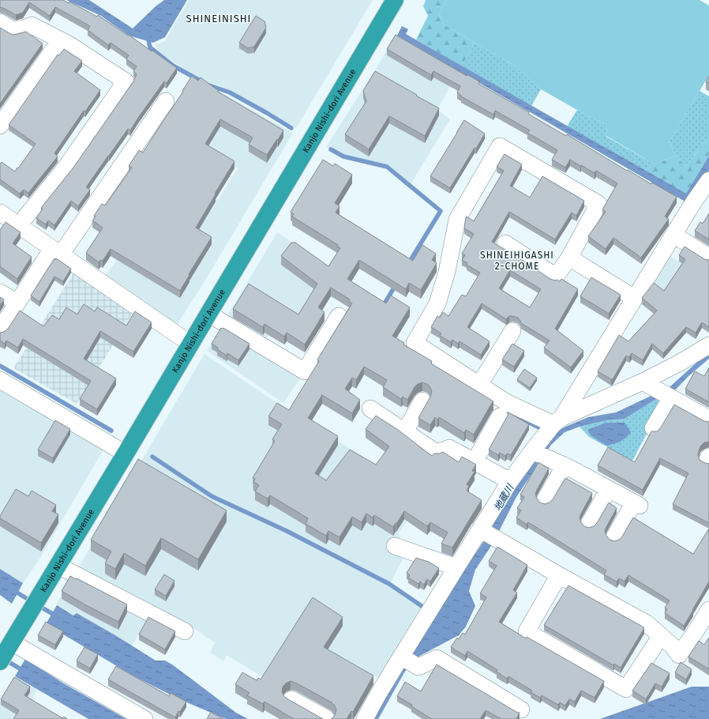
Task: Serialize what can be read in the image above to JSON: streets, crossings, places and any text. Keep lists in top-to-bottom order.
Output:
{
  "streets": {
    "highway": ["Kanjo Nishi-dori Avenue"]
  },
  "districts": ["SHINEINISHI", "SHINEIHIGASHI 2-CHOME"],
  "water": ["地蔵川"]
}
